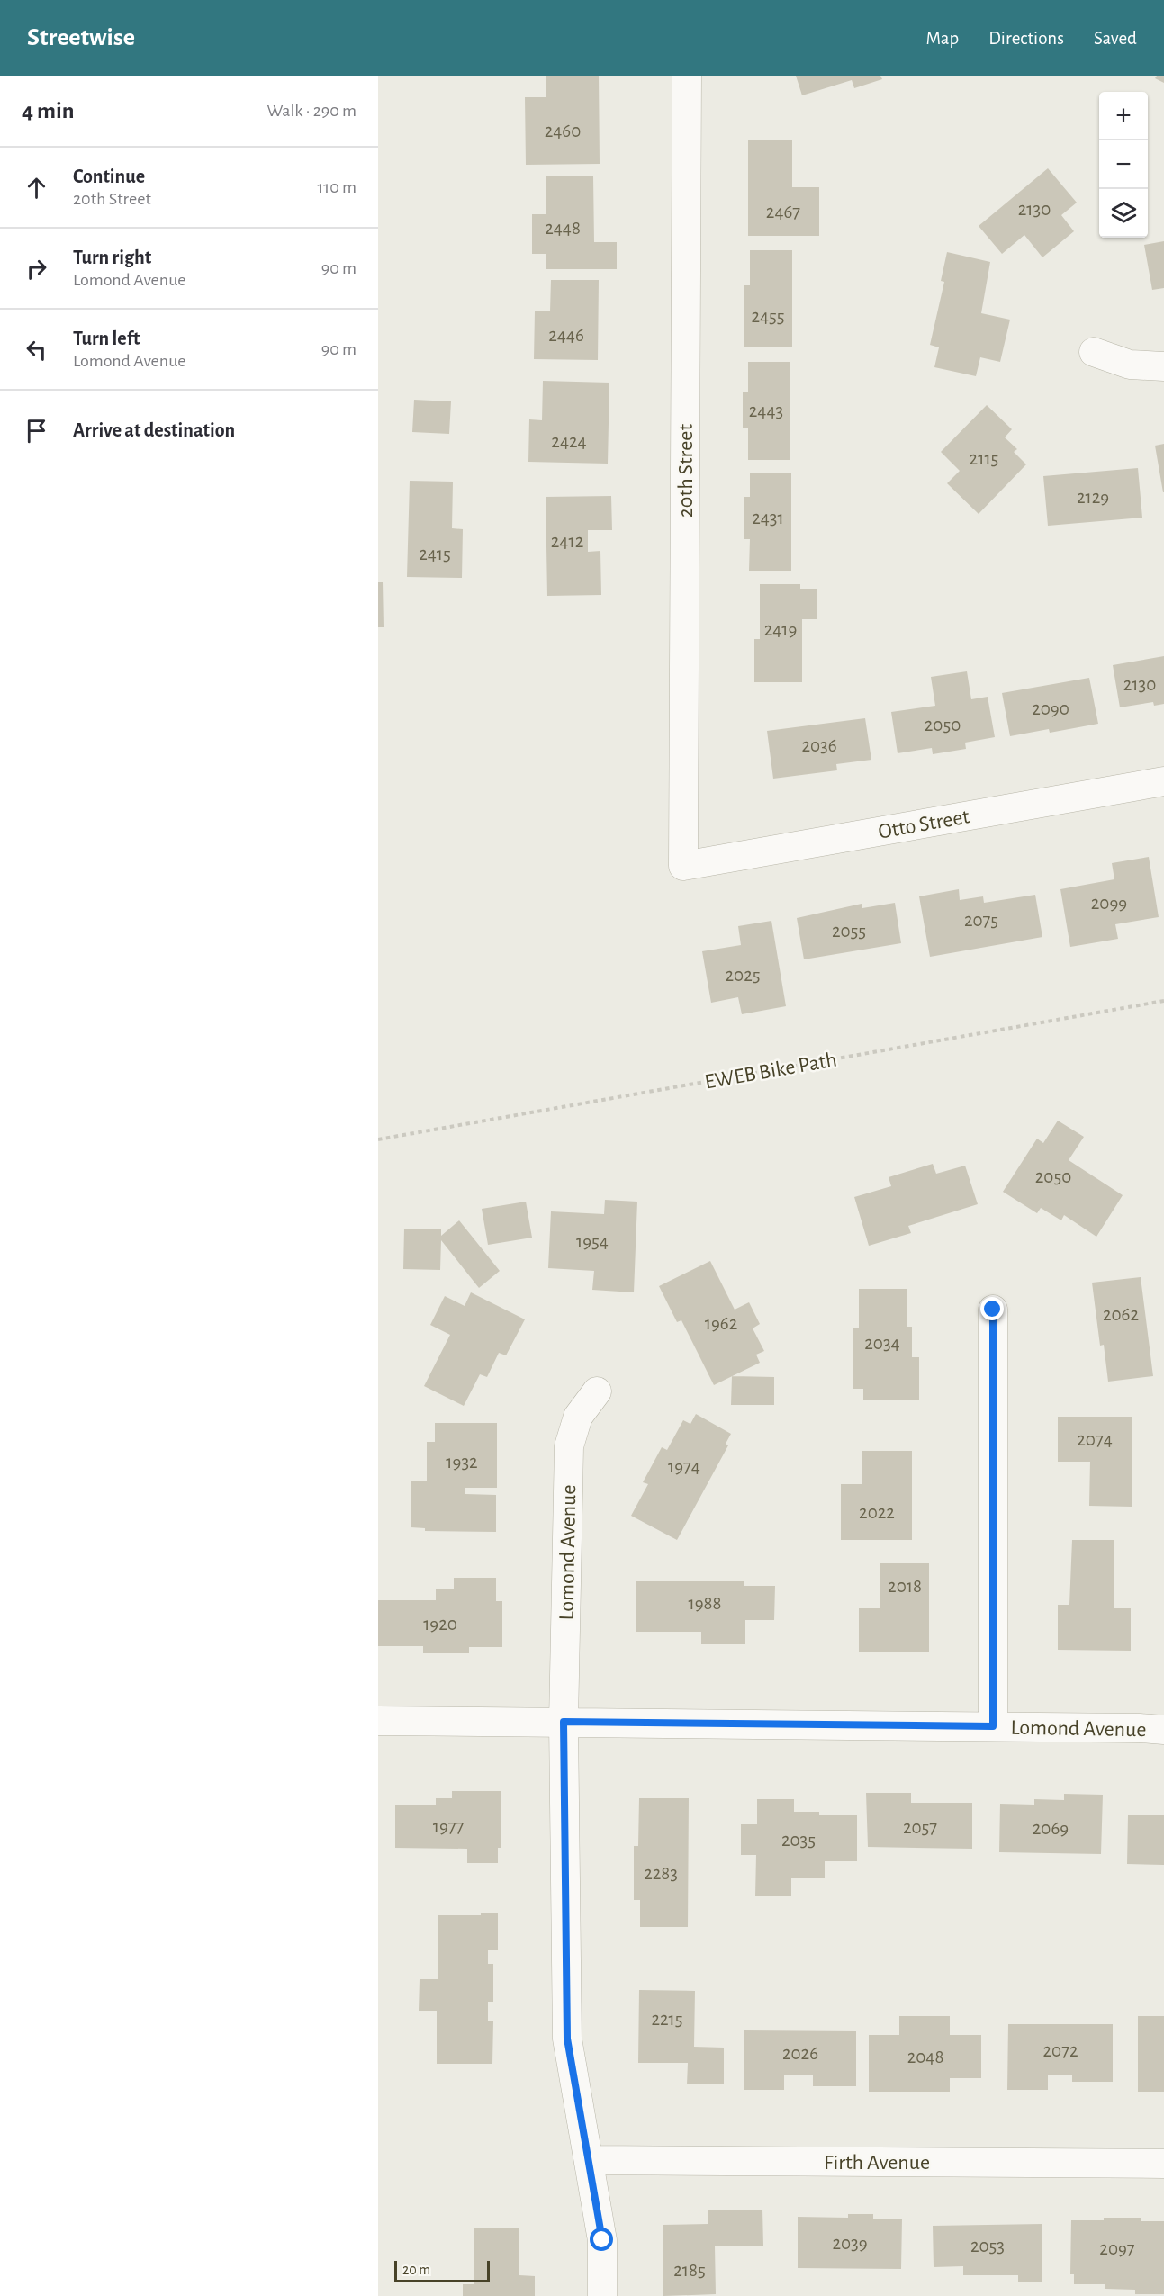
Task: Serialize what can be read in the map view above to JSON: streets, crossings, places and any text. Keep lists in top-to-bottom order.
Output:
{
  "streets": {
    "street": [
      "20th Street",
      "Otto Street",
      "Lomond Avenue",
      "Firth Avenue"
    ],
    "path": ["EWEB Bike Path"]
  },
  "crossings": [
    ["20th Street", "Otto Street"]
  ],
  "house_numbers": [
    "2460",
    "2130",
    "2467",
    "2448",
    "2455",
    "2446",
    "2443",
    "2424",
    "2115",
    "2129",
    "2431",
    "2412",
    "2415",
    "2419",
    "2130",
    "2090",
    "2050",
    "2036",
    "2099",
    "2075",
    "2055",
    "2025",
    "2050",
    "1954",
    "2062",
    "1962",
    "2034",
    "2074",
    "1932",
    "1974",
    "2022",
    "2018",
    "1988",
    "1920",
    "1977",
    "2057",
    "2069",
    "2035",
    "2283",
    "2215",
    "2072",
    "2026",
    "2048",
    "2039",
    "2053",
    "2097",
    "2185"
  ],
  "scale_bar": "20 m",
  "page": {
    "header": "Streetwise",
    "nav": ["Map", "Directions", "Saved"],
    "heading": ["4 min", "Walk · 290 m"],
    "map_buttons": ["+", "−"],
    "list": [
      ["Continue", "20th Street", "110 m"],
      ["Turn right", "Lomond Avenue", "90 m"],
      ["Turn left", "Lomond Avenue", "90 m"],
      "Arrive at destination"
    ],
    "scale": "20 m"
  }
}
